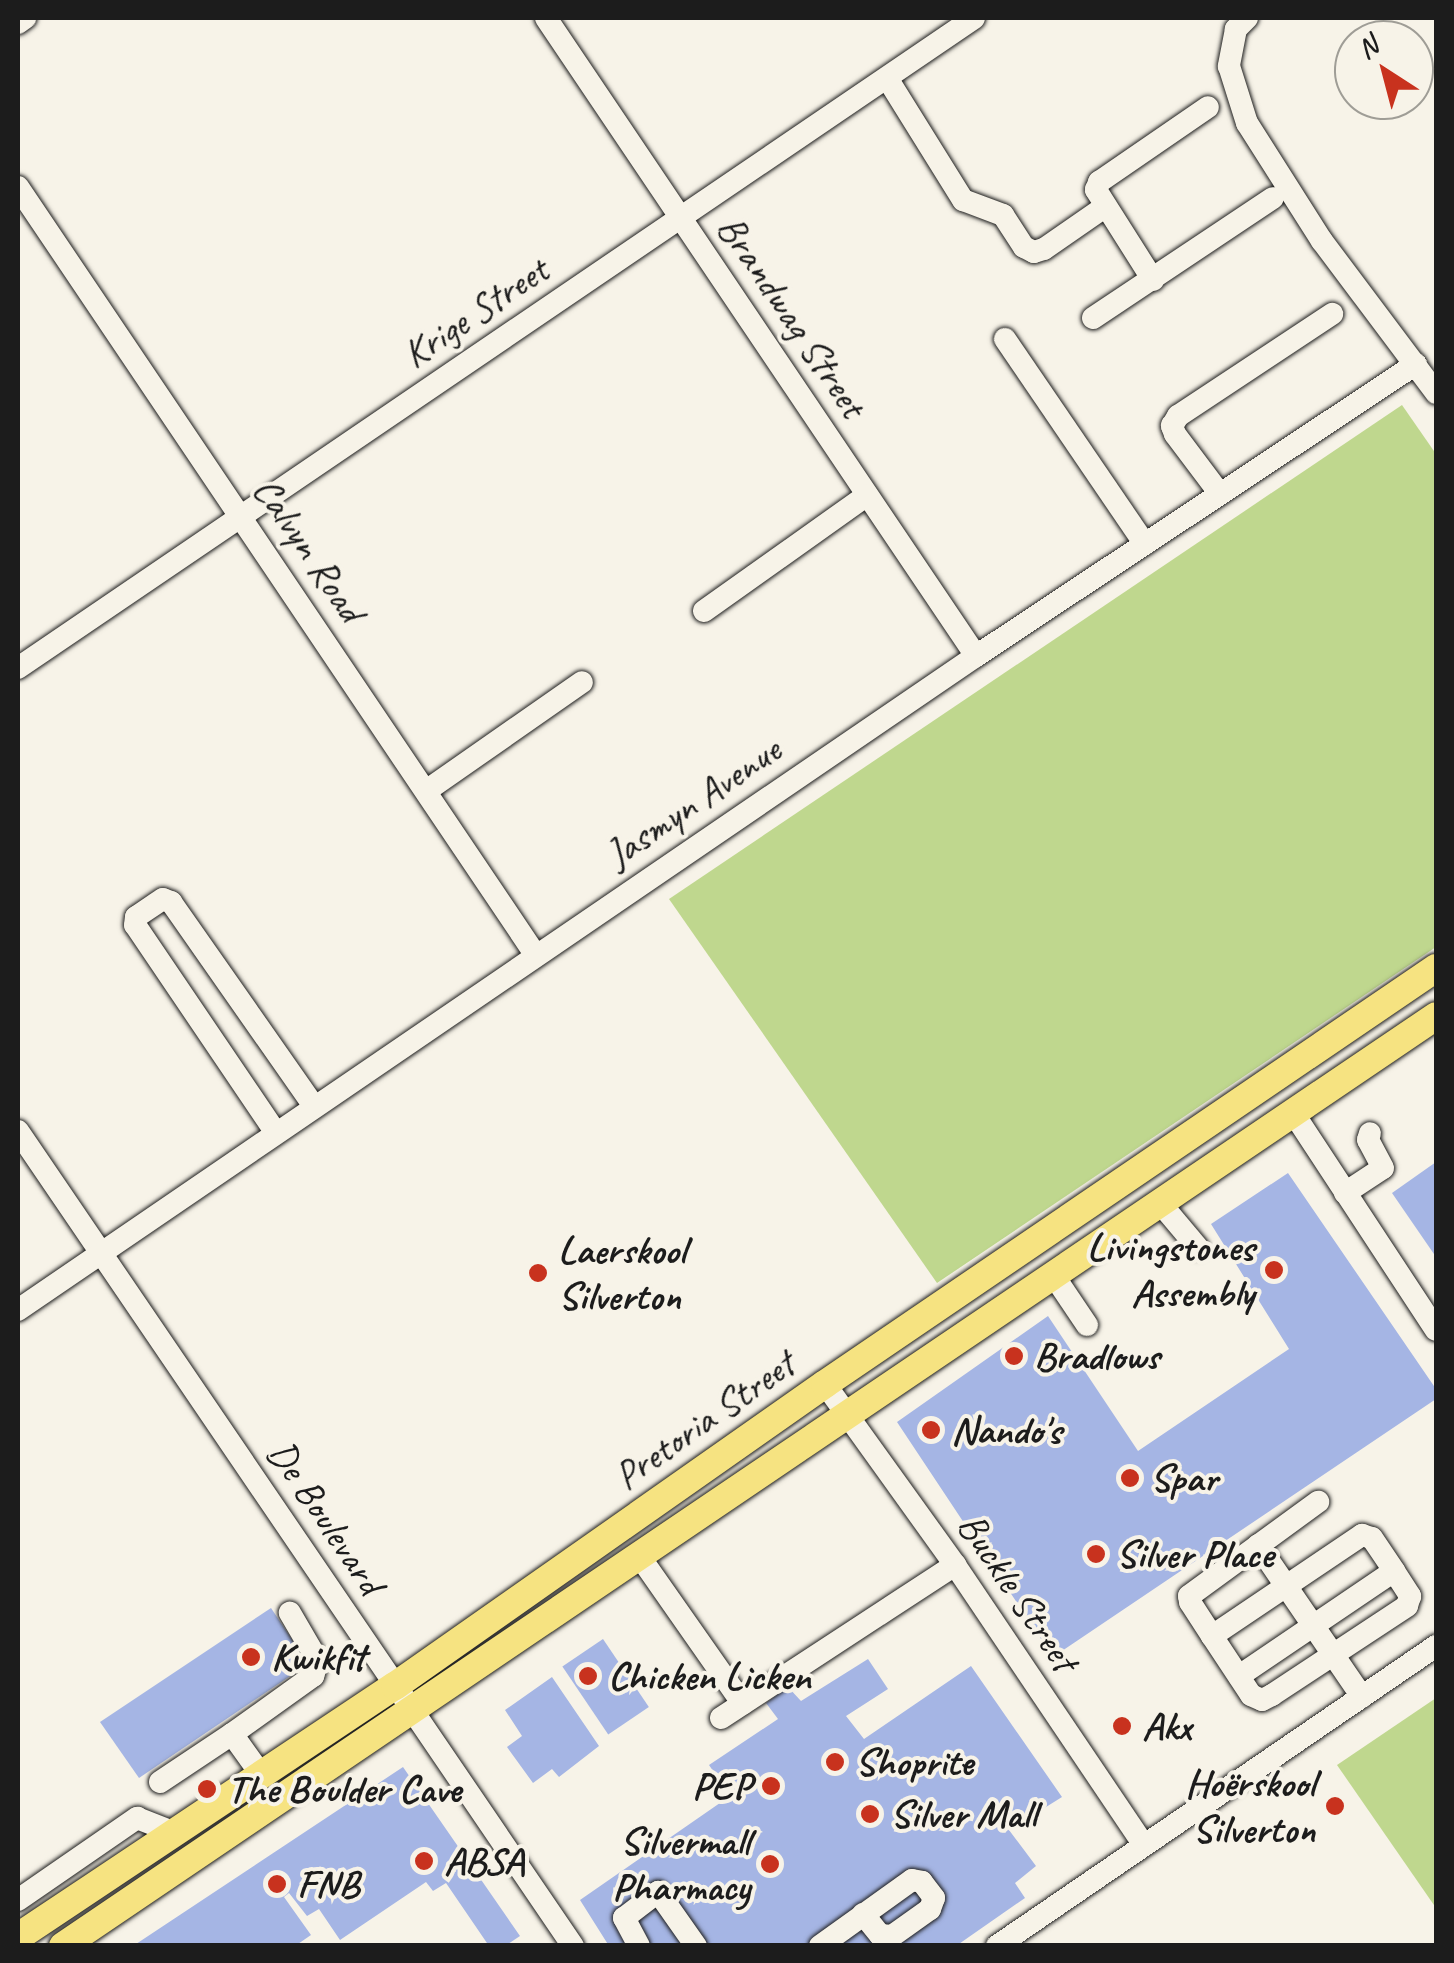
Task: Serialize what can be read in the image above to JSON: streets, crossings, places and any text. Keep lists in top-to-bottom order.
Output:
{
  "streets": {
    "main road": ["Pretoria Street"],
    "street": [
      "Krige Street",
      "Brandwag Street",
      "Calvyn Road",
      "Jasmyn Avenue",
      "De Boulevard",
      "Buckle Street"
    ]
  },
  "crossings": [
    ["Krige Street", "Brandwag Street"],
    ["Krige Street", "Calvyn Road"],
    ["Brandwag Street", "Jasmyn Avenue"],
    ["Calvyn Road", "Jasmyn Avenue"],
    ["Jasmyn Avenue", "De Boulevard"],
    ["Pretoria Street", "De Boulevard"],
    ["Pretoria Street", "Buckle Street"]
  ],
  "places": [
    "Livingstones Assembly",
    "Laerskool Silverton",
    "Bradlows",
    "Nando's",
    "Spar",
    "Silver Place",
    "Kwikfit",
    "Chicken Licken",
    "Akx",
    "Shoprite",
    "PEP",
    "The Boulder Cave",
    "Hoërskool Silverton",
    "Silver Mall",
    "ABSA",
    "Silvermall Pharmacy",
    "FNB"
  ],
  "north": "top left"
}
